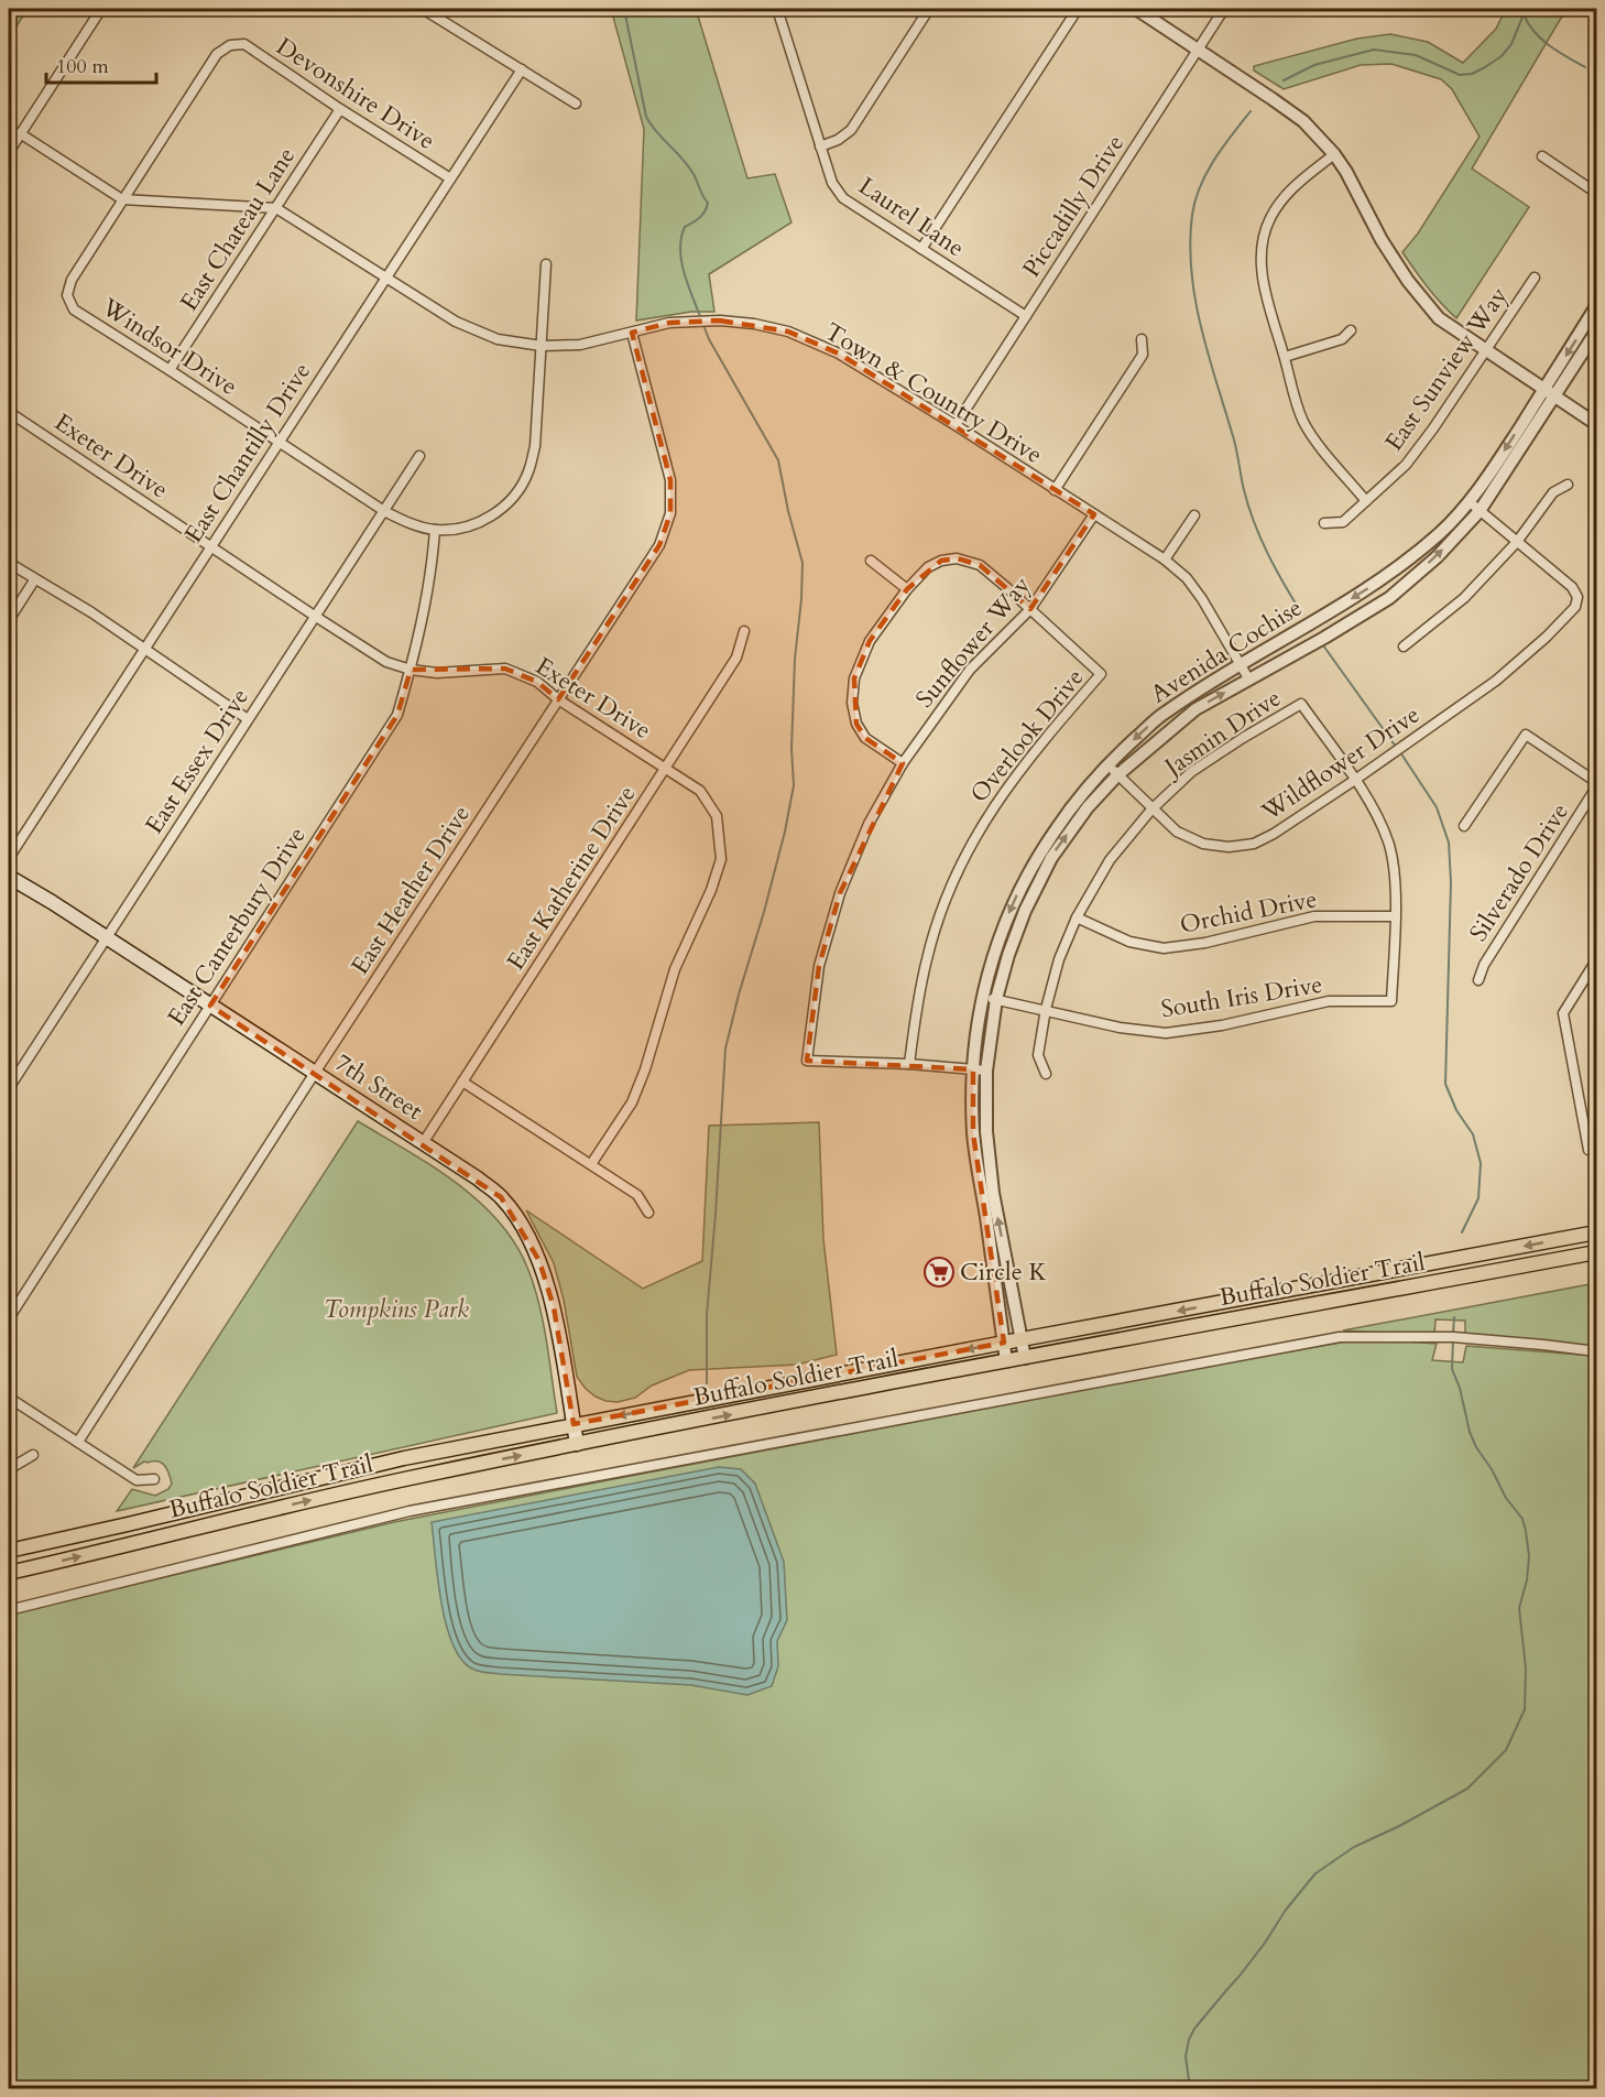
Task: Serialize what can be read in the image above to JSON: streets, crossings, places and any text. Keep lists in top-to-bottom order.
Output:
{
  "streets": {
    "main road": ["7th Street", "Buffalo Soldier Trail"],
    "street": [
      "Devonshire Drive",
      "Piccadilly Drive",
      "Laurel Lane",
      "East Chateau Lane",
      "Windsor Drive",
      "East Sunview Way",
      "Town & Country Drive",
      "East Chantilly Drive",
      "Exeter Drive",
      "Sunflower Way",
      "Avenida Cochise",
      "Jasmin Drive",
      "Overlook Drive",
      "East Essex Drive",
      "Wildflower Drive",
      "Silverado Drive",
      "East Katherine Drive",
      "East Heather Drive",
      "Orchid Drive",
      "East Canterbury Drive",
      "South Iris Drive"
    ]
  },
  "crossings": [
    ["Devonshire Drive", "East Chateau Lane"],
    ["Devonshire Drive", "Windsor Drive"],
    ["Devonshire Drive", "Town & Country Drive"],
    ["Devonshire Drive", "East Chantilly Drive"],
    ["Piccadilly Drive", "Laurel Lane"],
    ["Piccadilly Drive", "Town & Country Drive"],
    ["East Chateau Lane", "Windsor Drive"],
    ["East Chateau Lane", "Town & Country Drive"],
    ["Windsor Drive", "Town & Country Drive"],
    ["Windsor Drive", "East Chantilly Drive"],
    ["Windsor Drive", "East Essex Drive"],
    ["Windsor Drive", "East Canterbury Drive"],
    ["Town & Country Drive", "East Chantilly Drive"],
    ["Town & Country Drive", "Sunflower Way"],
    ["Town & Country Drive", "Avenida Cochise"],
    ["Town & Country Drive", "East Heather Drive"],
    ["East Chantilly Drive", "Exeter Drive"],
    ["Exeter Drive", "East Essex Drive"],
    ["Exeter Drive", "East Katherine Drive"],
    ["Exeter Drive", "East Heather Drive"],
    ["Exeter Drive", "East Canterbury Drive"],
    ["Sunflower Way", "Overlook Drive"],
    ["Avenida Cochise", "Wildflower Drive"],
    ["Avenida Cochise", "South Iris Drive"],
    ["Avenida Cochise", "Buffalo Soldier Trail"],
    ["Jasmin Drive", "Wildflower Drive"],
    ["Jasmin Drive", "Orchid Drive"],
    ["Jasmin Drive", "South Iris Drive"],
    ["East Essex Drive", "7th Street"],
    ["East Katherine Drive", "7th Street"],
    ["East Heather Drive", "7th Street"],
    ["Orchid Drive", "South Iris Drive"],
    ["East Canterbury Drive", "7th Street"],
    ["7th Street", "Buffalo Soldier Trail"]
  ],
  "parks": ["Tompkins Park"],
  "places": {
    "supermarket": ["Circle K"]
  },
  "scale_bar": "100 m"
}
